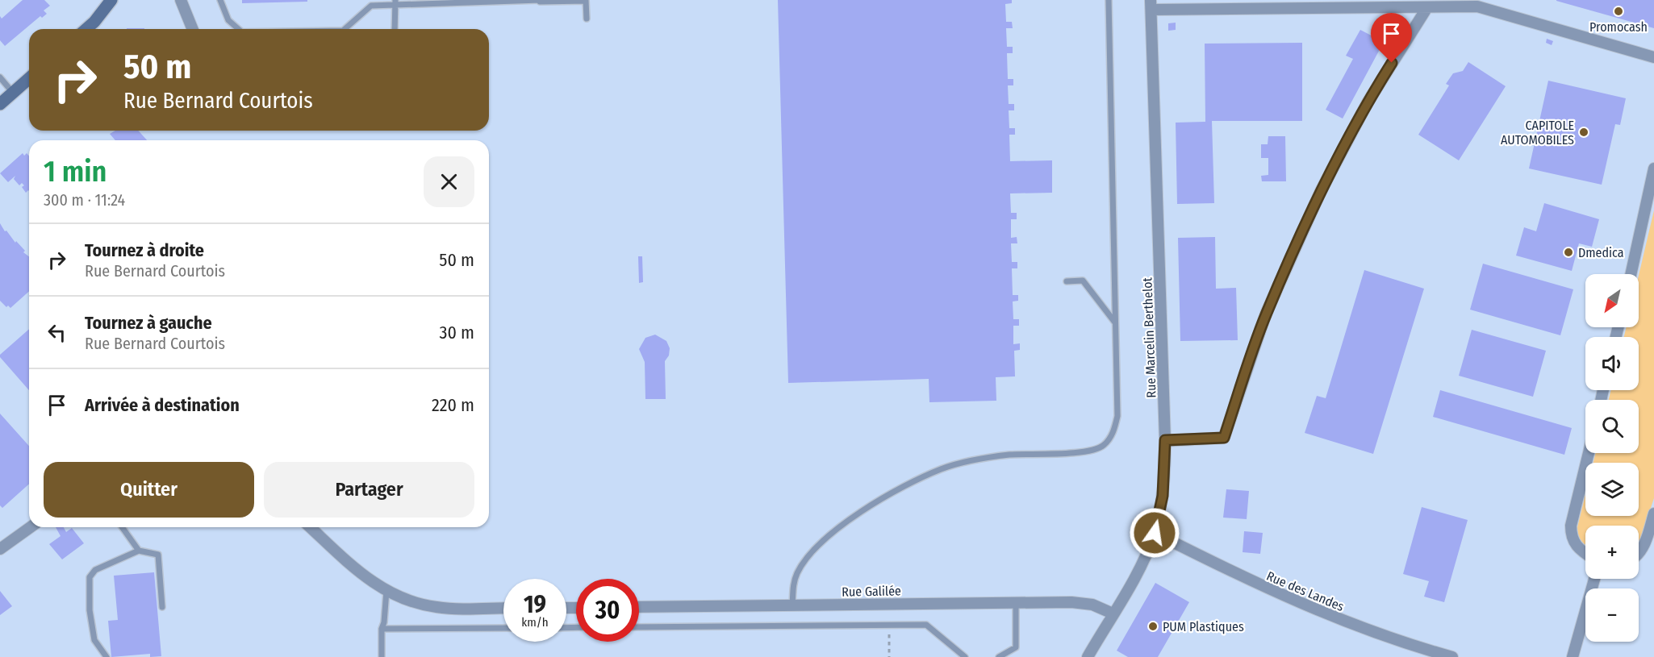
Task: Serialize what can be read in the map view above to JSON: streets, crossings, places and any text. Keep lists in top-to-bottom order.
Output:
{
  "streets": {
    "street": ["Rue Marcelin Berthelot", "Rue Galilée", "Rue des Landes"]
  },
  "crossings": [
    ["Rue Marcelin Berthelot", "Rue Galilée"],
    ["Rue Marcelin Berthelot", "Rue des Landes"]
  ],
  "places": [
    "Promocash",
    "CAPITOLE AUTOMOBILES",
    "Dmedica",
    "PUM Plastiques"
  ],
  "north": "bottom left",
  "page": {
    "turn": ["50 m", "Rue Bernard Courtois"],
    "heading": ["1 min", "300 m · 11:24"],
    "list": [
      {
        "name": "Tournez à droite",
        "note": "Rue Bernard Courtois",
        "value": "50 m"
      },
      {
        "name": "Tournez à gauche",
        "note": "Rue Bernard Courtois",
        "value": "30 m"
      },
      {
        "name": "Arrivée à destination",
        "value": "220 m"
      }
    ],
    "map_buttons": ["+", "−"],
    "buttons": ["Quitter", "Partager"],
    "speed": "19 km/h",
    "limit": "30"
  }
}
